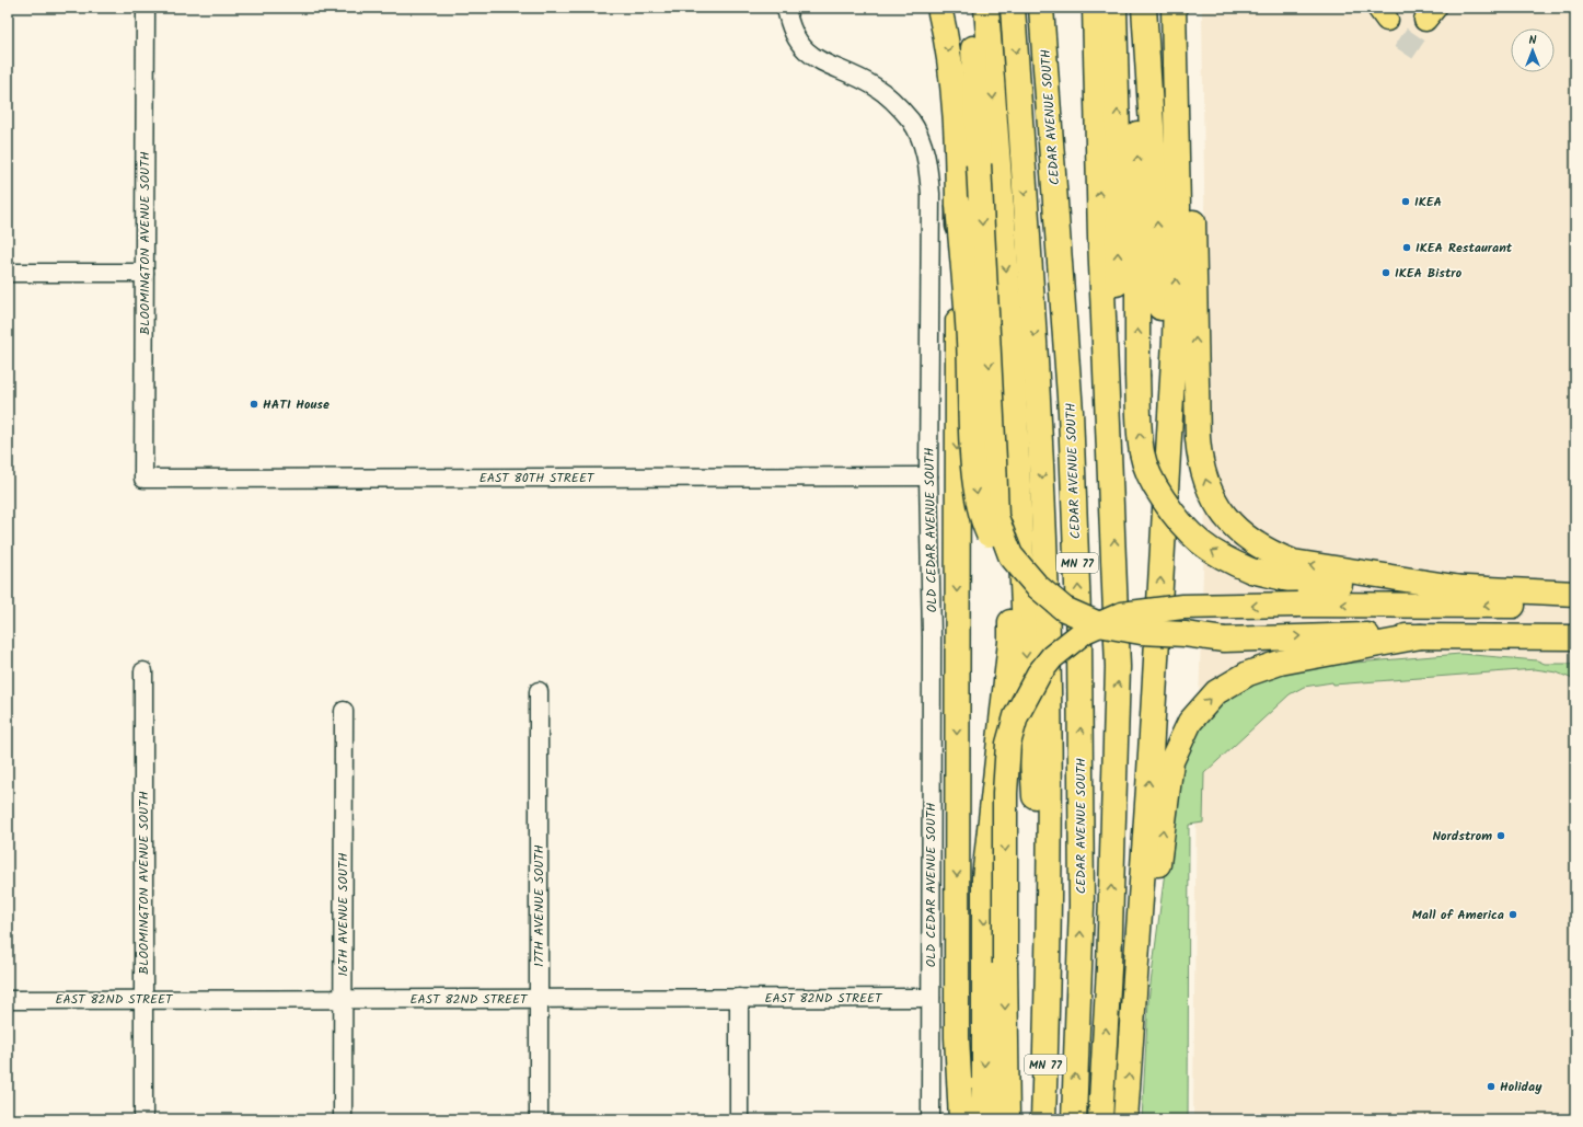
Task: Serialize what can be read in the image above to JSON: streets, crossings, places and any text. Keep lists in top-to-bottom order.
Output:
{
  "streets": {
    "highway": ["CEDAR AVENUE SOUTH", "MN 77"],
    "street": [
      "BLOOMINGTON AVENUE SOUTH",
      "EAST 80TH STREET",
      "OLD CEDAR AVENUE SOUTH",
      "17TH AVENUE SOUTH",
      "16TH AVENUE SOUTH",
      "EAST 82ND STREET"
    ]
  },
  "crossings": [
    ["BLOOMINGTON AVENUE SOUTH", "EAST 80TH STREET"],
    ["BLOOMINGTON AVENUE SOUTH", "EAST 82ND STREET"],
    ["EAST 80TH STREET", "OLD CEDAR AVENUE SOUTH"],
    ["OLD CEDAR AVENUE SOUTH", "EAST 82ND STREET"],
    ["17TH AVENUE SOUTH", "EAST 82ND STREET"],
    ["16TH AVENUE SOUTH", "EAST 82ND STREET"]
  ],
  "places": [
    "IKEA",
    "IKEA Restaurant",
    "IKEA Bistro",
    "HATI House",
    "Nordstrom",
    "Mall of America",
    "Holiday"
  ],
  "north": "top"
}
